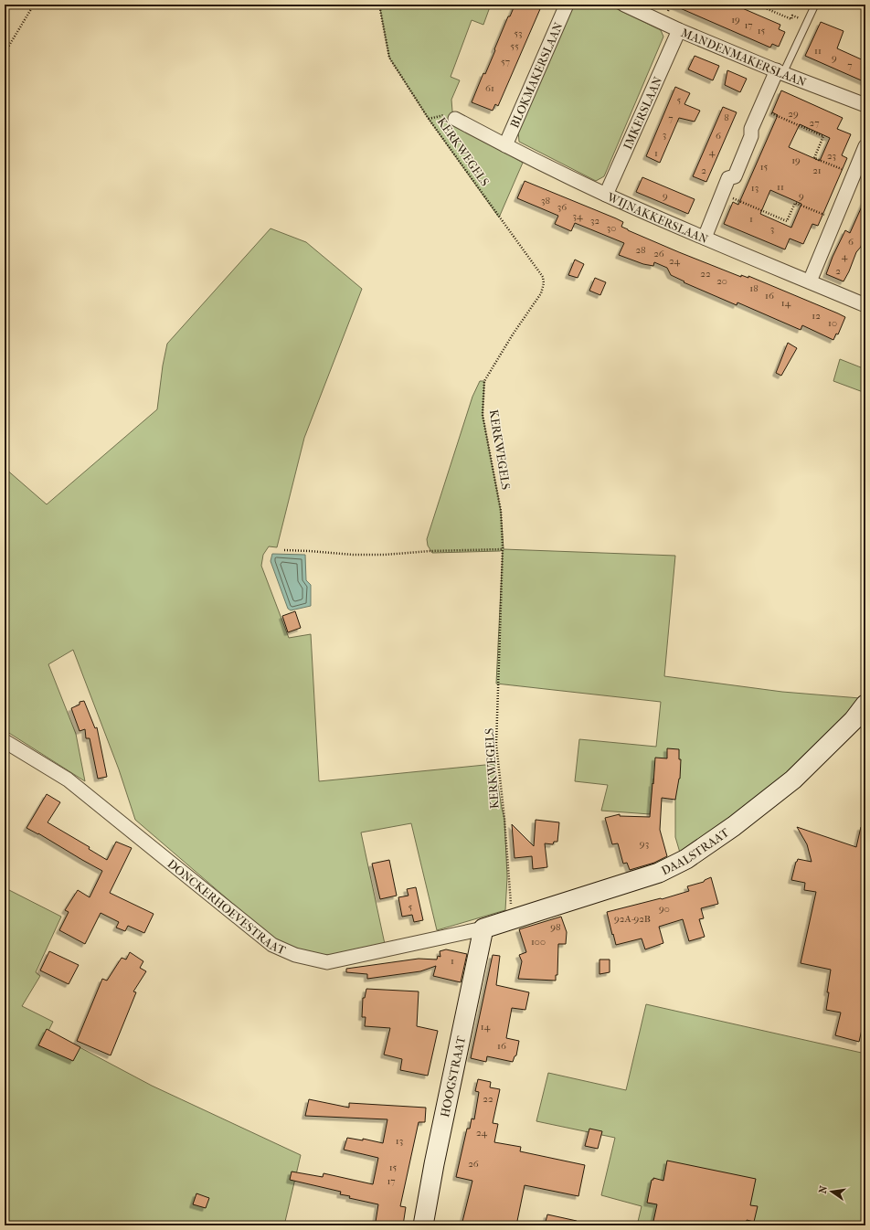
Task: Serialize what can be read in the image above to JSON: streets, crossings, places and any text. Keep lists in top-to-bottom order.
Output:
{
  "streets": {
    "street": [
      "MANDENMAKERSLAAN",
      "BLOKMAKERSLAAN",
      "IMKERSLAAN",
      "WIJNAKKERSLAAN",
      "DAALSTRAAT",
      "DONCKERHOEVESTRAAT",
      "HOOGSTRAAT"
    ],
    "path": ["KERKWEGELS"]
  },
  "crossings": [
    ["MANDENMAKERSLAAN", "IMKERSLAAN"],
    ["BLOKMAKERSLAAN", "WIJNAKKERSLAAN"],
    ["IMKERSLAAN", "WIJNAKKERSLAAN"],
    ["KERKWEGELS", "DAALSTRAAT"],
    ["DAALSTRAAT", "DONCKERHOEVESTRAAT"],
    ["DAALSTRAAT", "HOOGSTRAAT"],
    ["DONCKERHOEVESTRAAT", "HOOGSTRAAT"]
  ],
  "house_numbers": [
    "19",
    "17",
    "15",
    "53",
    "55",
    "11",
    "9",
    "57",
    "7",
    "61",
    "5",
    "29",
    "8",
    "7",
    "27",
    "3",
    "6",
    "4",
    "1",
    "23",
    "19",
    "15",
    "2",
    "21",
    "11",
    "13",
    "9",
    "9",
    "38",
    "36",
    "34",
    "1",
    "32",
    "30",
    "3",
    "6",
    "28",
    "26",
    "4",
    "24",
    "2",
    "22",
    "20",
    "18",
    "16",
    "14",
    "12",
    "10",
    "93",
    "5",
    "90",
    "92A-92B",
    "98",
    "100",
    "1",
    "14",
    "16",
    "22",
    "24",
    "13",
    "26",
    "15",
    "17"
  ],
  "north": "left"
}
